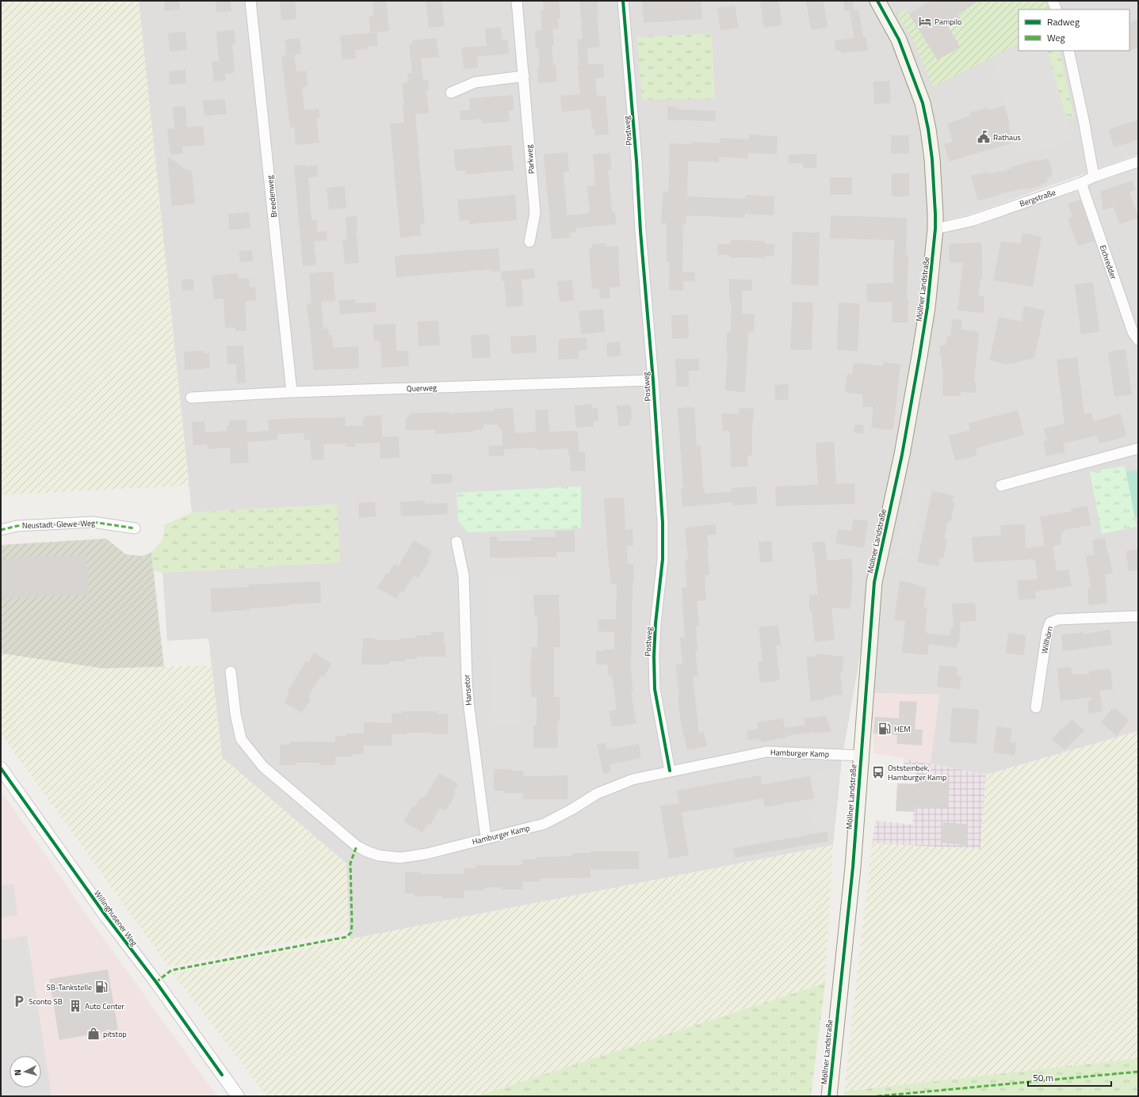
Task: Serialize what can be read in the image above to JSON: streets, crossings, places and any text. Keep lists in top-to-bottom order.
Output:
{
  "streets": {
    "main road": ["Möllner Landstraße"],
    "street": [
      "Postweg",
      "Parkweg",
      "Breedenweg",
      "Bergstraße",
      "Eichredder",
      "Querweg",
      "Neustadt-Glewe-Weg",
      "Willhörn",
      "Hansetor",
      "Hamburger Kamp",
      "Willinghusener Weg"
    ]
  },
  "crossings": [
    ["Postweg", "Querweg"],
    ["Postweg", "Hamburger Kamp"],
    ["Breedenweg", "Querweg"],
    ["Bergstraße", "Eichredder"],
    ["Bergstraße", "Möllner Landstraße"],
    ["Möllner Landstraße", "Hamburger Kamp"],
    ["Hansetor", "Hamburger Kamp"]
  ],
  "places": {
    "hotel": ["Pampilo"],
    "public building": ["Rathaus"],
    "fuel station": ["HEM", "SB-Tankstelle"],
    "bus stop": ["Oststeinbek, Hamburger Kamp"],
    "parking": ["Sconto SB"],
    "building": ["Auto Center"],
    "shop": ["pitstop"]
  },
  "legend": ["Radweg", "Weg"],
  "scale_bar": "50 m",
  "north": "left"
}
